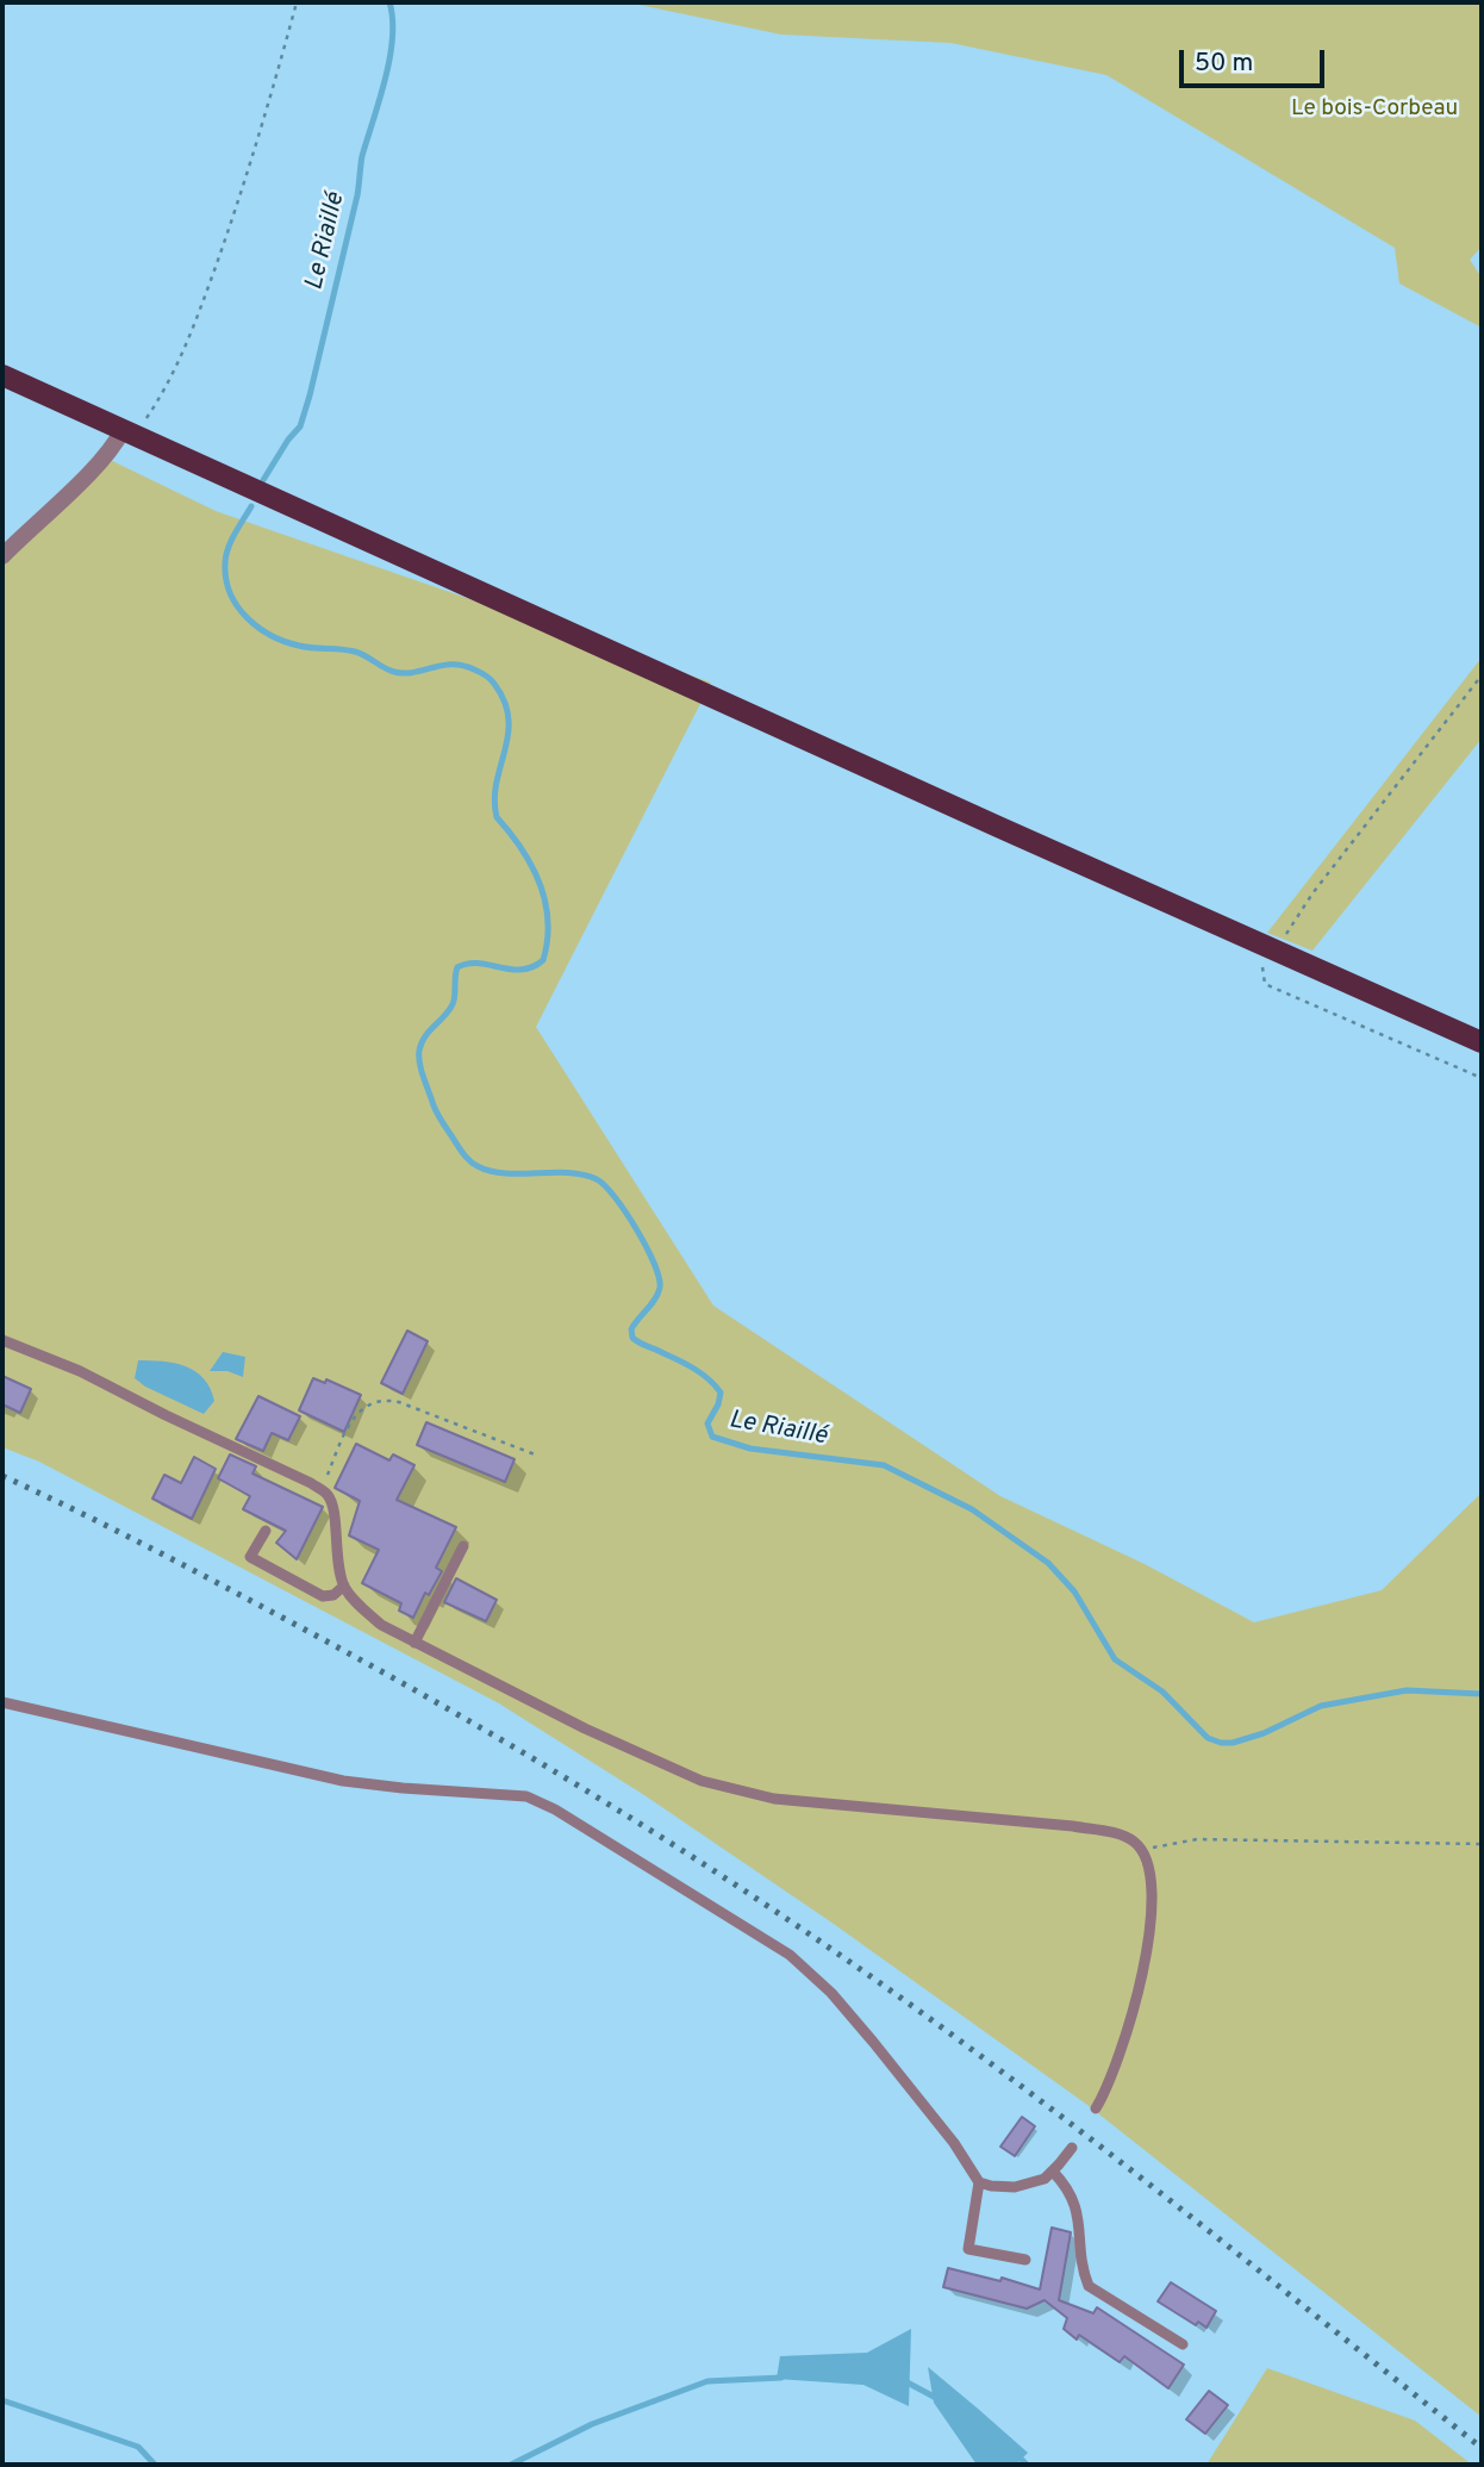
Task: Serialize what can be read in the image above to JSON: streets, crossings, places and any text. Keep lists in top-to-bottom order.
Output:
{
  "water": ["Le Riaillé"],
  "parks": ["Le bois-Corbeau"],
  "scale_bar": "50 m"
}
